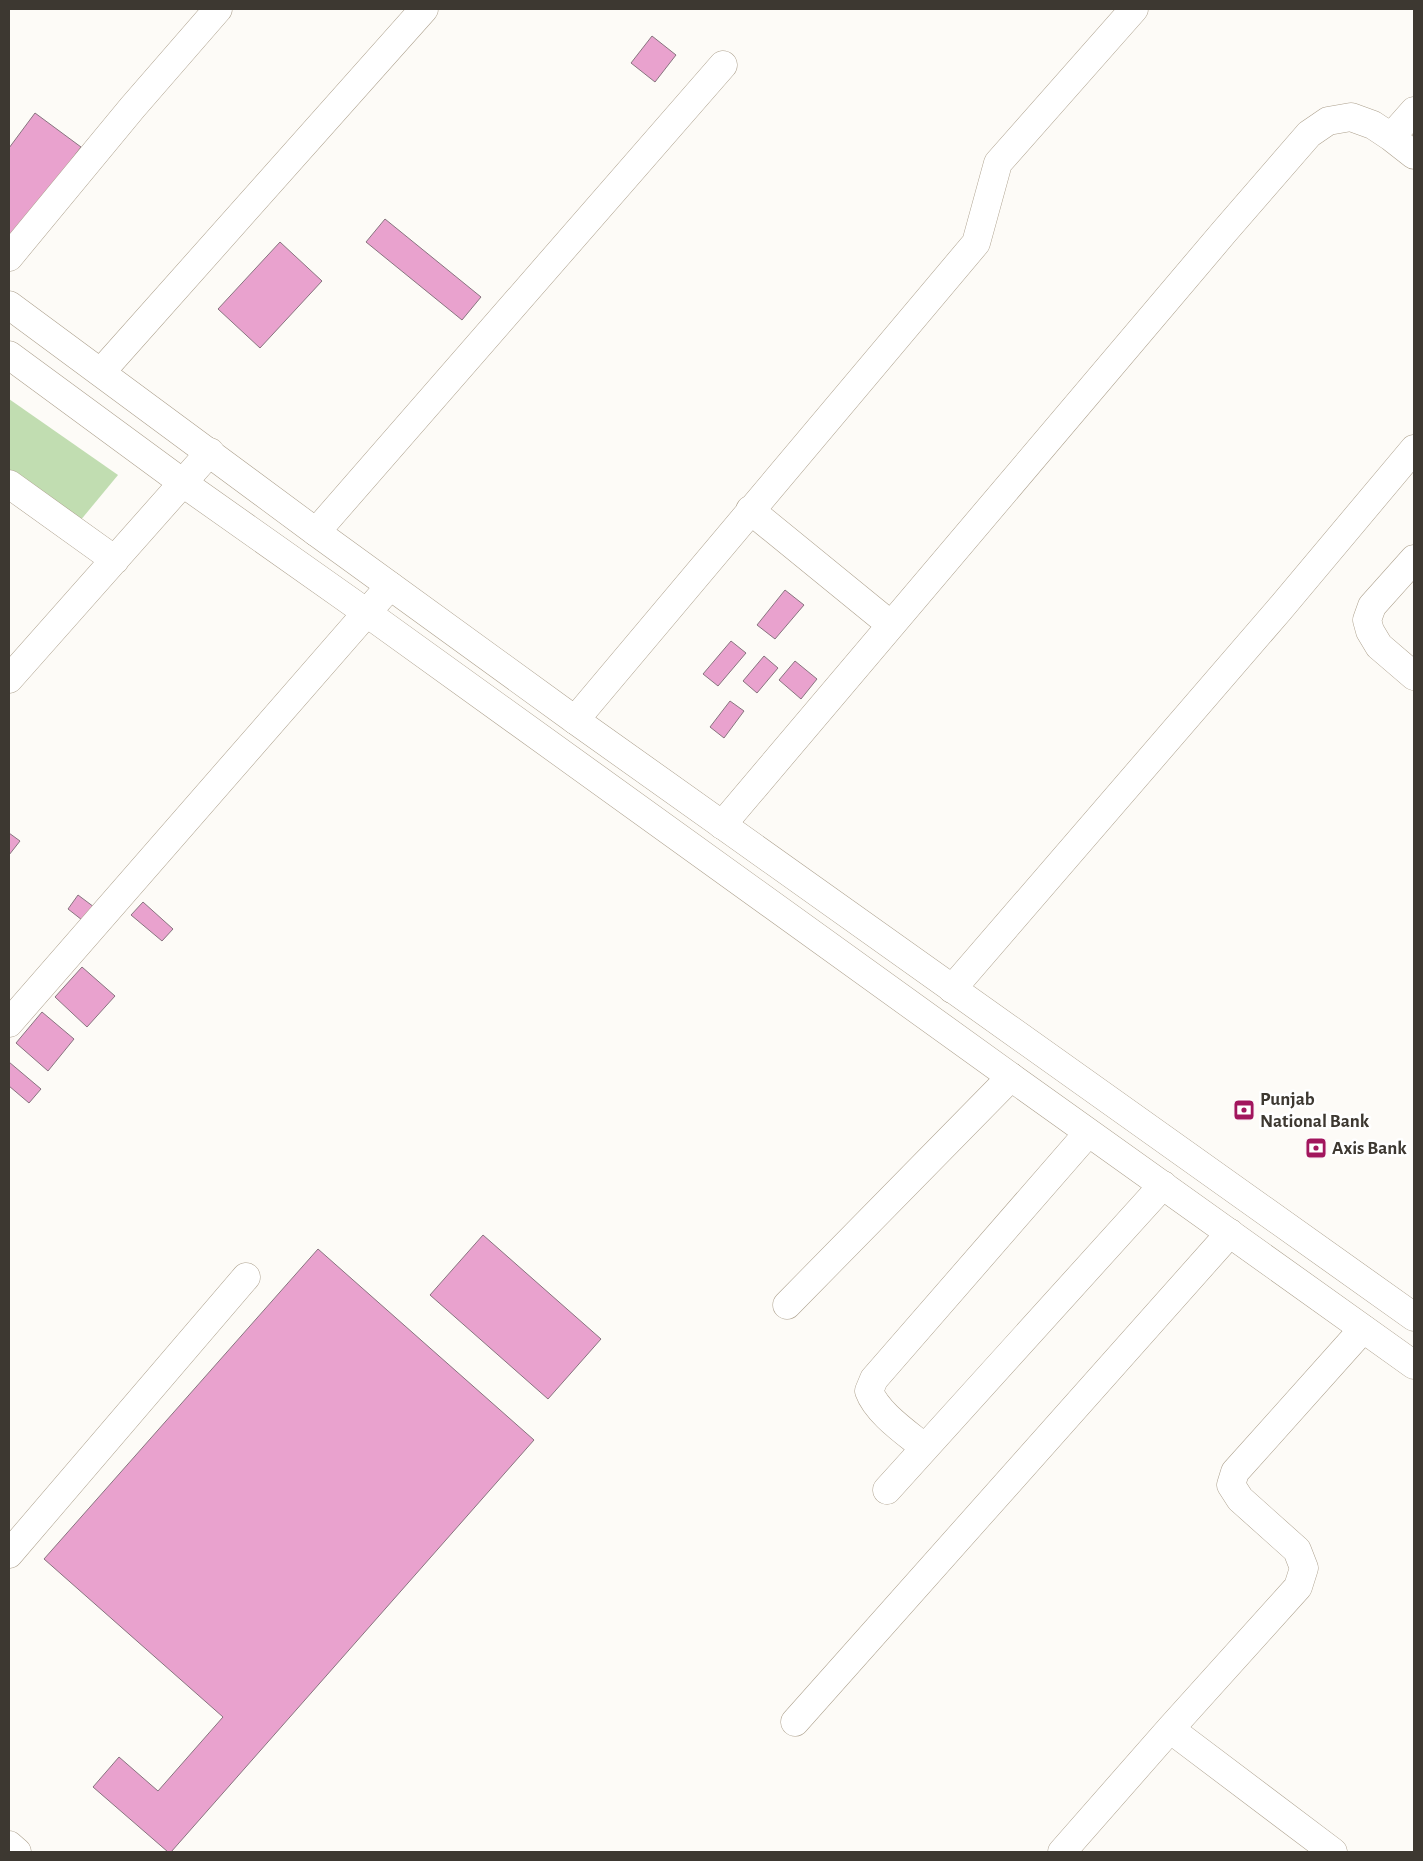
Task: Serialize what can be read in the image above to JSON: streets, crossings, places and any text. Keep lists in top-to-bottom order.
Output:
{
  "places": {
    "bank": ["Punjab National Bank", "Axis Bank"]
  }
}
